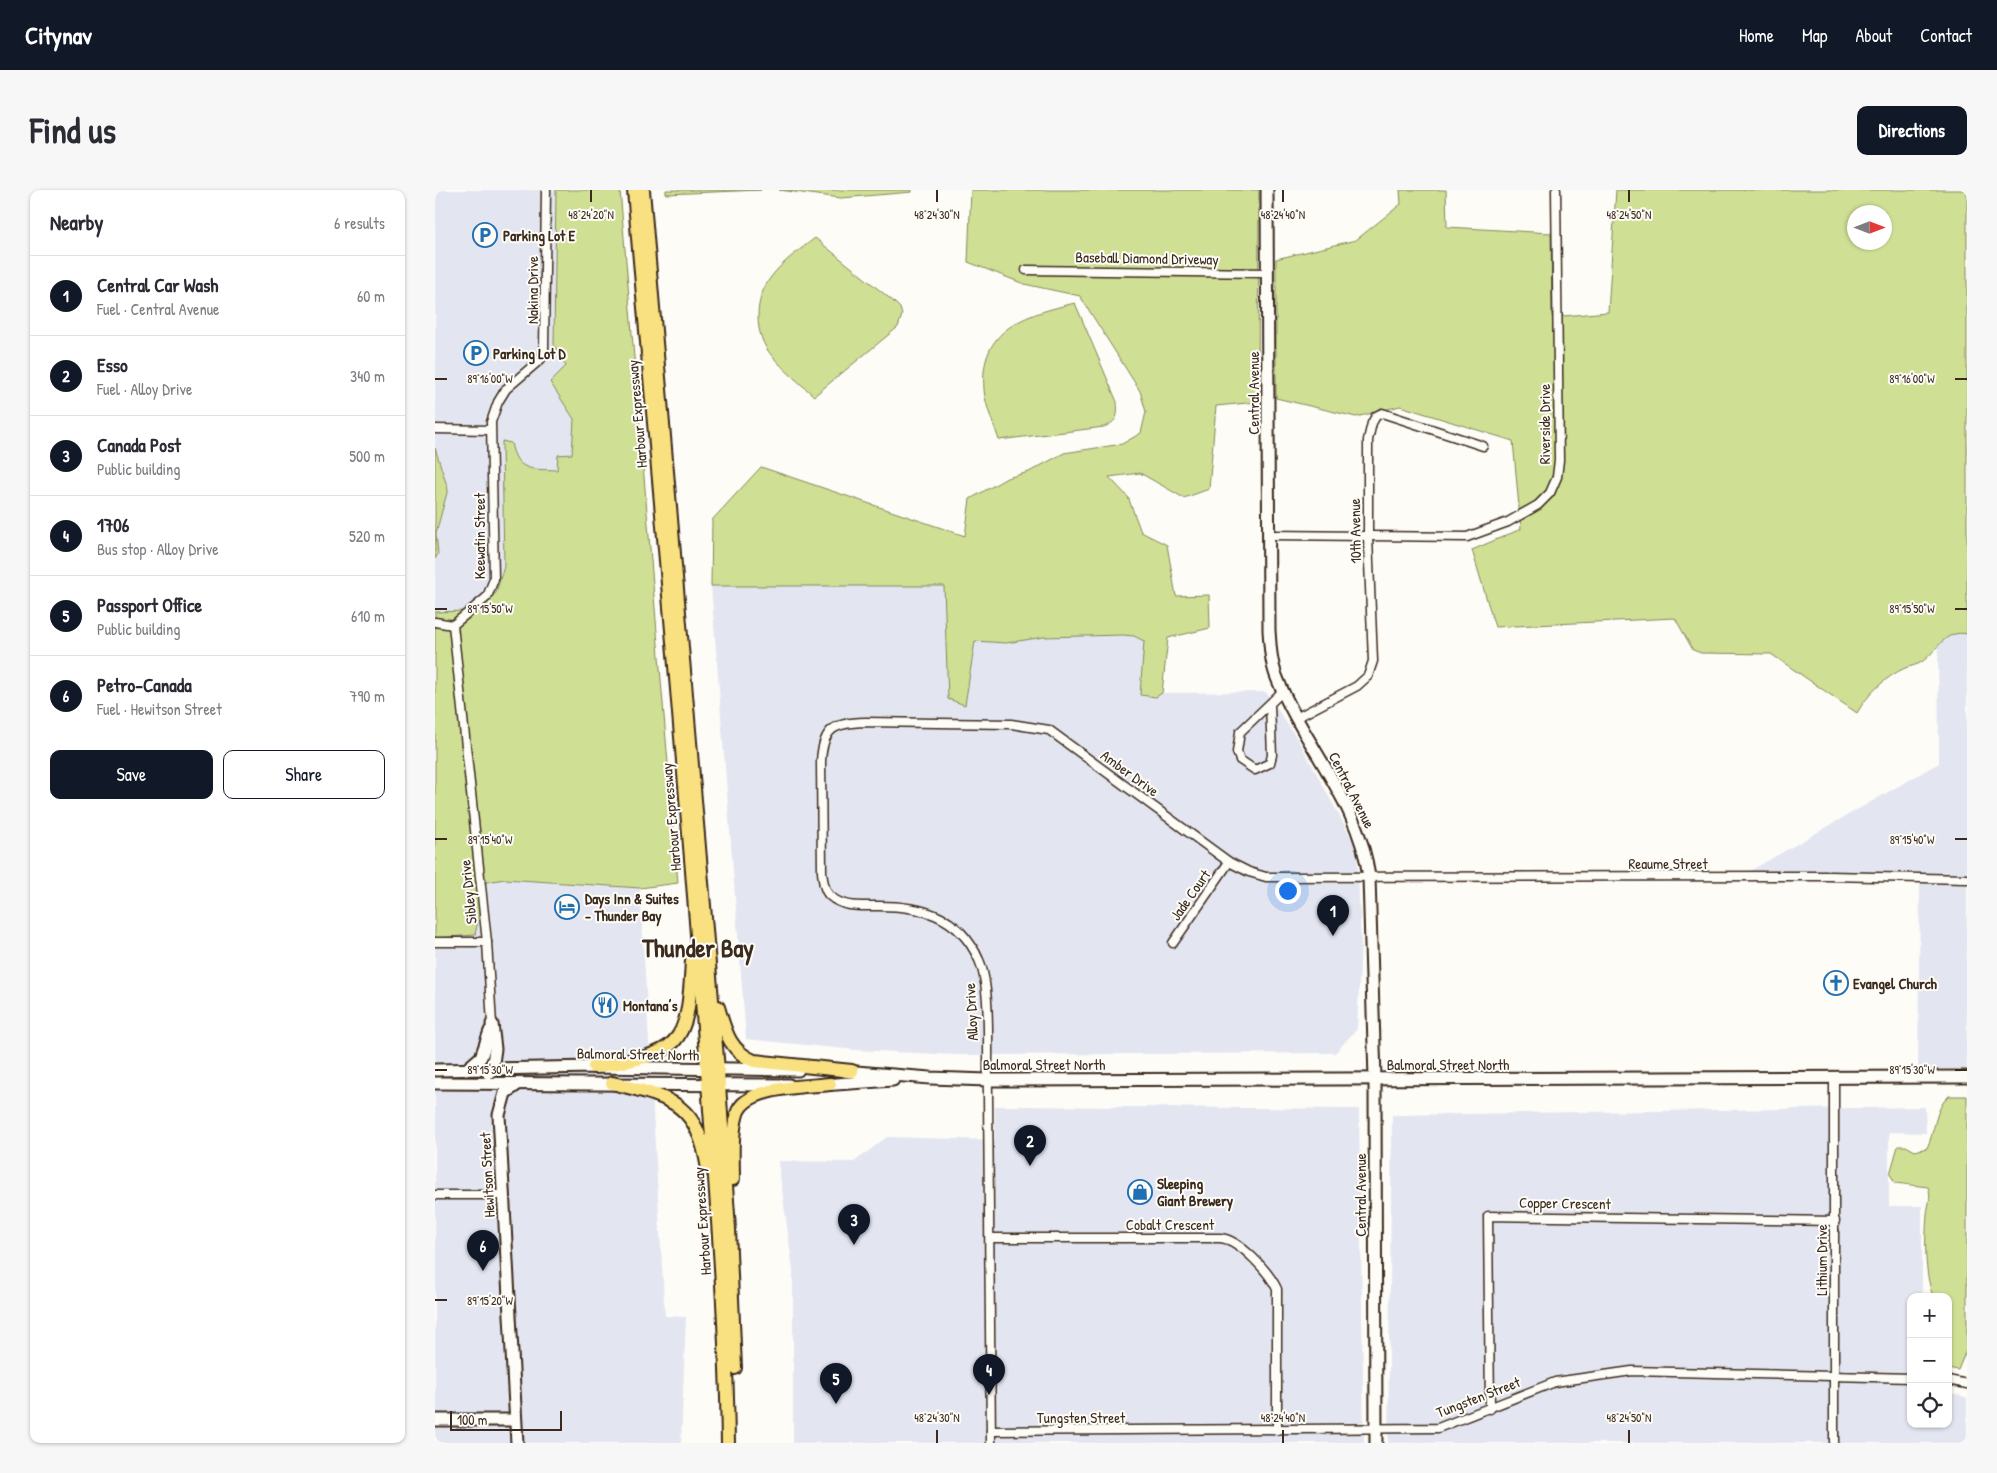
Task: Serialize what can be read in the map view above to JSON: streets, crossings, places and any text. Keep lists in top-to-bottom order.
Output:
{
  "streets": {
    "main road": [
      "Central Avenue",
      "Harbour Expressway",
      "Balmoral Street North",
      "Hewitson Street"
    ],
    "street": [
      "Baseball Diamond Driveway",
      "Nakina Drive",
      "Riverside Drive",
      "10th Avenue",
      "Keewatin Street",
      "Amber Drive",
      "Reaume Street",
      "Sibley Drive",
      "Jade Court",
      "Alloy Drive",
      "Copper Crescent",
      "Cobalt Crescent",
      "Lithium Drive",
      "Tungsten Street"
    ]
  },
  "crossings": [
    ["Baseball Diamond Driveway", "Central Avenue"],
    ["Nakina Drive", "Keewatin Street"],
    ["Central Avenue", "Riverside Drive"],
    ["Central Avenue", "10th Avenue"],
    ["Central Avenue", "Amber Drive"],
    ["Central Avenue", "Reaume Street"],
    ["Central Avenue", "Balmoral Street North"],
    ["Central Avenue", "Tungsten Street"],
    ["Harbour Expressway", "Balmoral Street North"],
    ["Riverside Drive", "10th Avenue"],
    ["Keewatin Street", "Sibley Drive"],
    ["Amber Drive", "Reaume Street"],
    ["Amber Drive", "Jade Court"],
    ["Amber Drive", "Alloy Drive"],
    ["Alloy Drive", "Balmoral Street North"],
    ["Alloy Drive", "Cobalt Crescent"],
    ["Alloy Drive", "Tungsten Street"],
    ["Balmoral Street North", "Hewitson Street"],
    ["Balmoral Street North", "Lithium Drive"],
    ["Copper Crescent", "Lithium Drive"],
    ["Copper Crescent", "Tungsten Street"],
    ["Cobalt Crescent", "Tungsten Street"],
    ["Lithium Drive", "Tungsten Street"]
  ],
  "districts": ["Thunder Bay"],
  "places": {
    "parking": ["Parking Lot E", "Parking Lot D"],
    "hotel": ["Days Inn & Suites - Thunder Bay"],
    "church": ["Evangel Church"],
    "restaurant": ["Montana’s"],
    "shop": ["Sleeping Giant Brewery"]
  },
  "scale_bar": "100 m",
  "north": "right",
  "page": {
    "header": "Citynav",
    "nav": [
      "Home",
      "Map",
      "About",
      "Contact"
    ],
    "buttons": [
      "Directions",
      ["Save", "Share"]
    ],
    "title": "Find us",
    "heading": ["Nearby", "6 results"],
    "list": [
      {
        "mark": "1",
        "name": "Central Car Wash",
        "note": "Fuel · Central Avenue",
        "value": "60 m"
      },
      {
        "mark": "2",
        "name": "Esso",
        "note": "Fuel · Alloy Drive",
        "value": "340 m"
      },
      {
        "mark": "3",
        "name": "Canada Post",
        "note": "Public building",
        "value": "500 m"
      },
      {
        "mark": "4",
        "name": "1706",
        "note": "Bus stop · Alloy Drive",
        "value": "520 m"
      },
      {
        "mark": "5",
        "name": "Passport Office",
        "note": "Public building",
        "value": "610 m"
      },
      {
        "mark": "6",
        "name": "Petro-Canada",
        "note": "Fuel · Hewitson Street",
        "value": "790 m"
      }
    ],
    "pins": [
      "1",
      "2",
      "3",
      "6",
      "4",
      "5"
    ],
    "map_buttons": ["+", "−"],
    "scale": "100 m"
  },
  "coordinates": [
    "48°24'20\"N",
    "48°24'30\"N",
    "48°24'40\"N",
    "48°24'50\"N",
    "89°16'00\"W",
    "89°15'50\"W",
    "89°15'40\"W",
    "89°15'30\"W",
    "89°15'20\"W"
  ]
}
